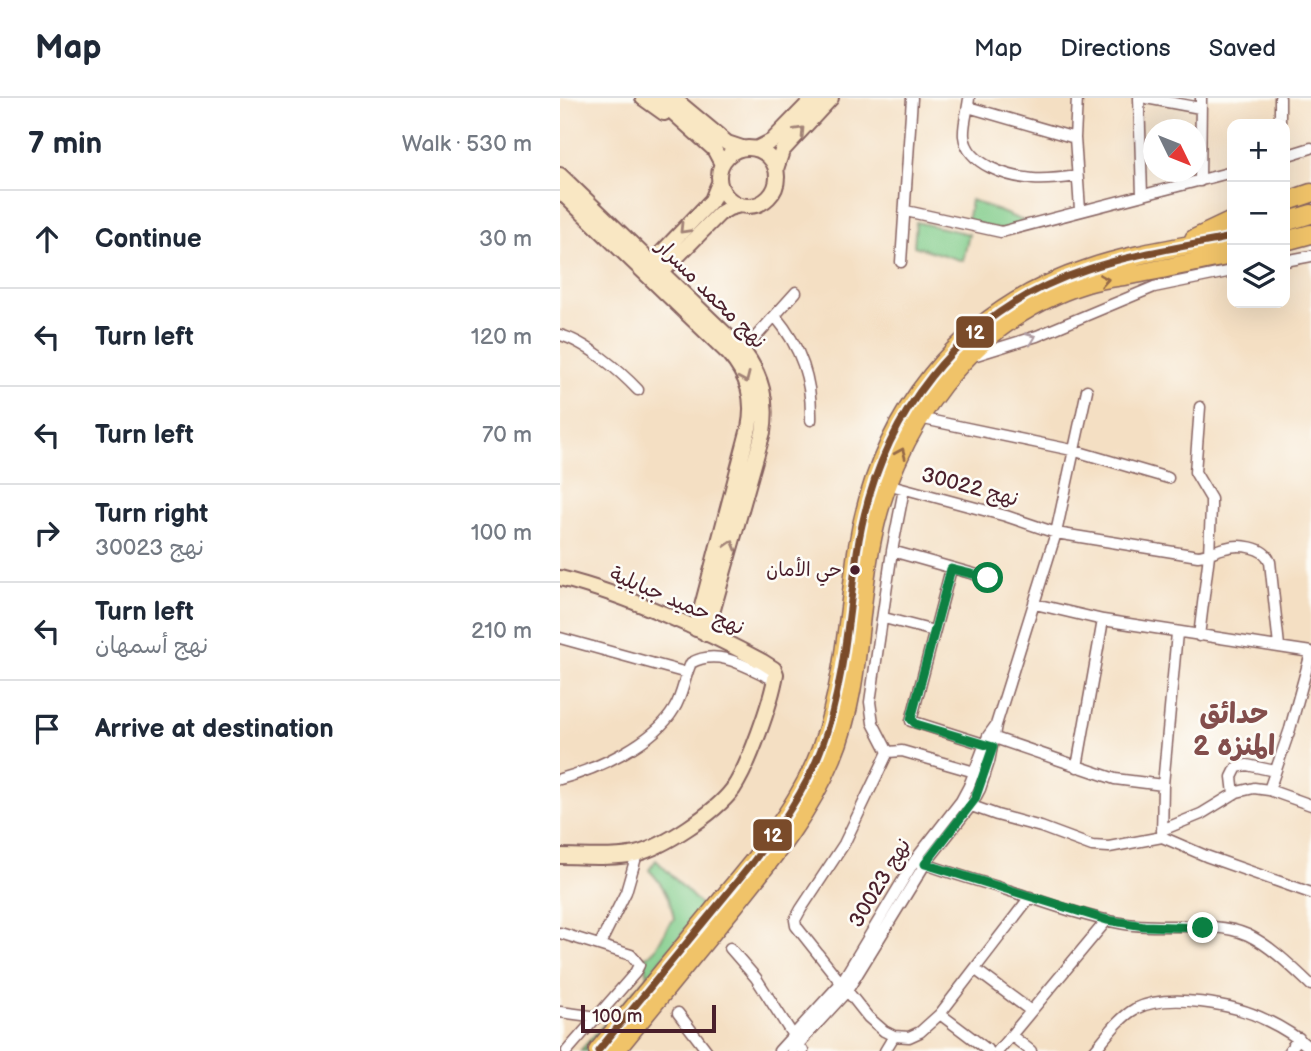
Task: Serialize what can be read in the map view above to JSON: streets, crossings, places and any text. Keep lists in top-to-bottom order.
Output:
{
  "streets": {
    "street": [
      "نهج محمد مسرار",
      "نهج 30022",
      "نهج حميد جبايلية",
      "نهج 30023"
    ]
  },
  "crossings": [
    ["نهج محمد مسرار", "نهج حميد جبايلية"],
    ["نهج 30022", "نهج 30023"]
  ],
  "districts": ["حدائق المنزه 2"],
  "places": ["حي الأمان"],
  "lines": ["transit line 12"],
  "scale_bar": "100 m",
  "north": "bottom right",
  "page": {
    "header": "Map",
    "nav": ["Map", "Directions", "Saved"],
    "heading": ["7 min", "Walk · 530 m"],
    "map_buttons": ["+", "−"],
    "list": [
      ["Continue", "30 m"],
      ["Turn left", "120 m"],
      ["Turn left", "70 m"],
      ["Turn right", "نهج 30023", "100 m"],
      ["Turn left", "نهج أسمهان", "210 m"],
      "Arrive at destination"
    ],
    "scale": "100 m"
  }
}
